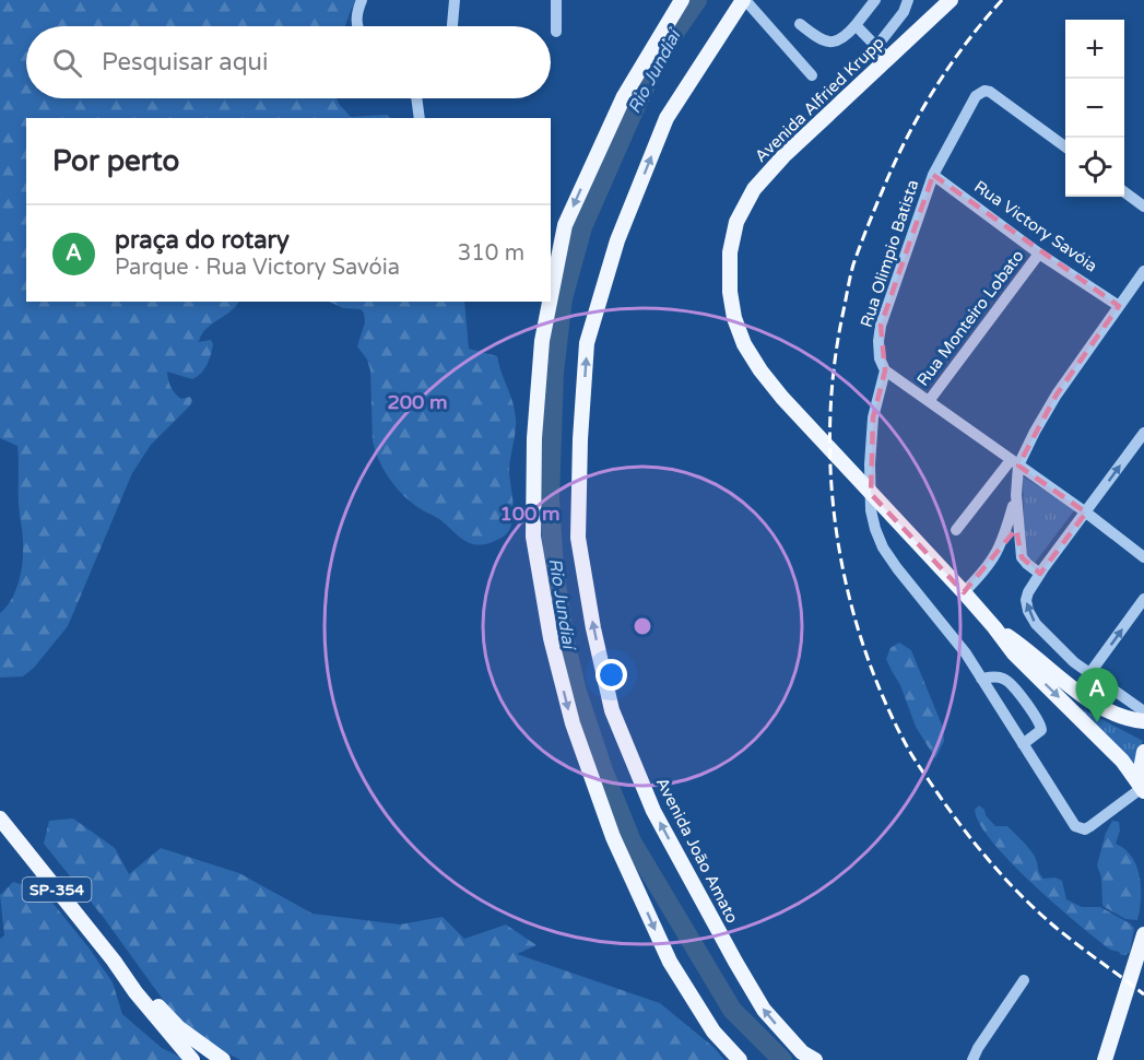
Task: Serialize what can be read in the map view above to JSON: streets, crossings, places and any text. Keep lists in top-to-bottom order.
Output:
{
  "streets": {
    "main road": ["Avenida Alfried Krupp", "Avenida João Amato", "SP-354"],
    "street": ["Rua Victory Savóia", "Rua Olimpio Batista", "Rua Monteiro Lobato"]
  },
  "crossings": [
    ["Rua Victory Savóia", "Rua Olimpio Batista"],
    ["Rua Victory Savóia", "Rua Monteiro Lobato"]
  ],
  "water": ["Rio Jundiaí"],
  "page": {
    "map_buttons": ["+", "−"],
    "search": "Pesquisar aqui",
    "heading": "Por perto",
    "list": [
      {
        "mark": "A",
        "name": "praça do rotary",
        "note": "Parque · Rua Victory Savóia",
        "value": "310 m"
      }
    ],
    "pins": "A"
  },
  "rings": ["200 m", "100 m"]
}
